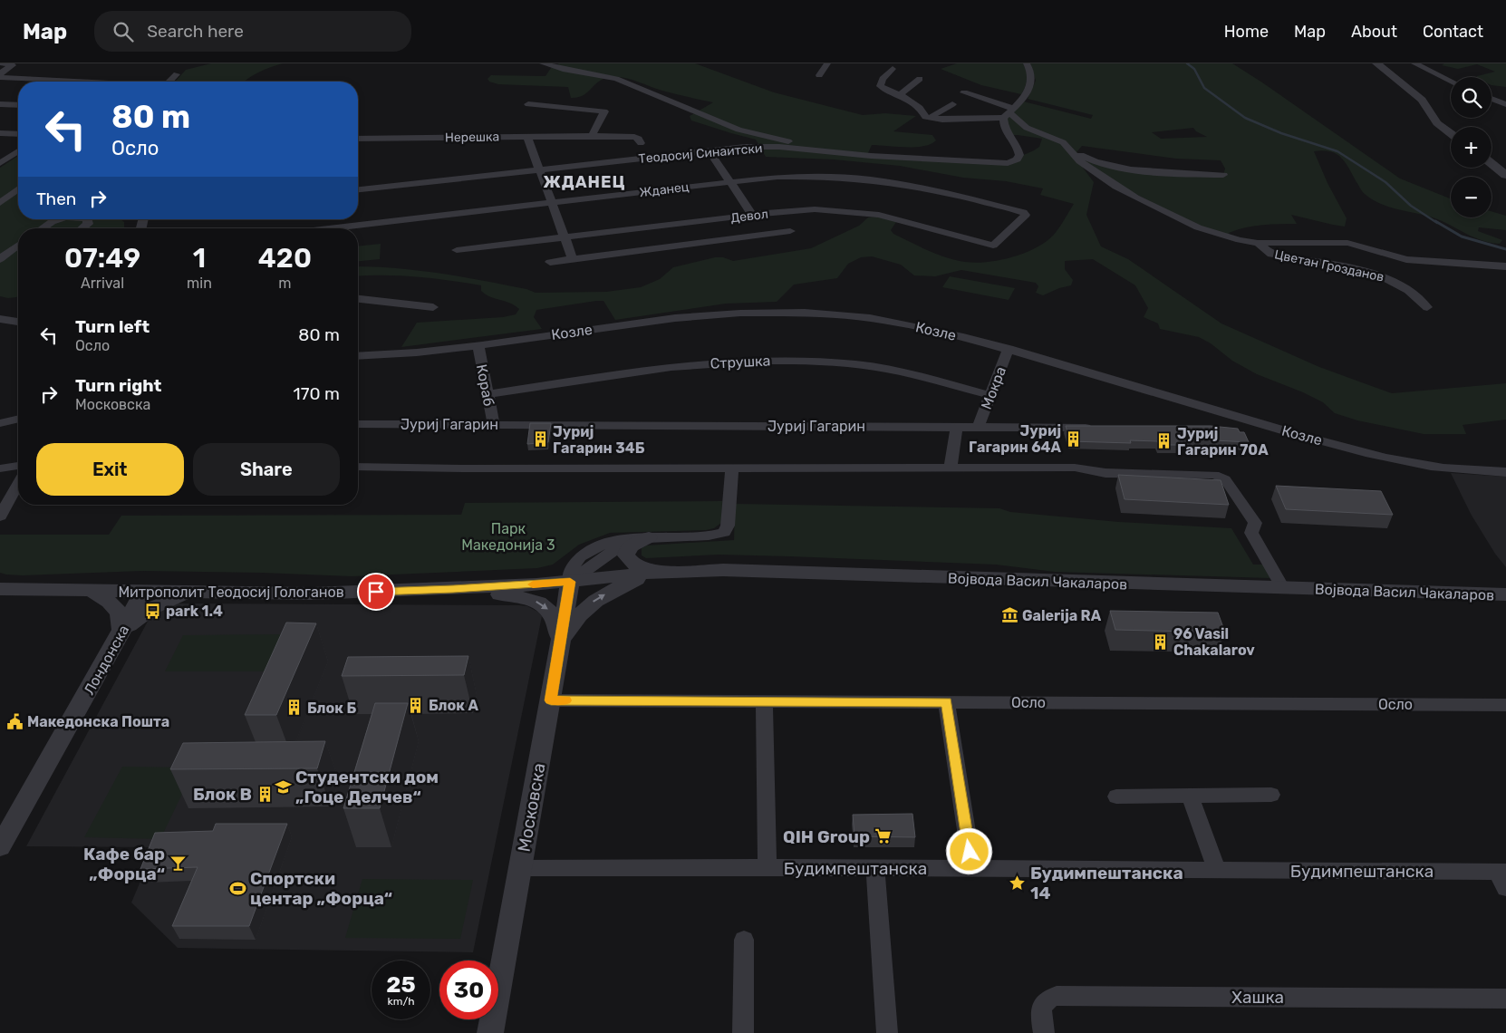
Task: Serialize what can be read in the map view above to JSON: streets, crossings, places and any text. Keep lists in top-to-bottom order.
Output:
{
  "streets": {
    "street": [
      "Нерешка",
      "Теодосиј Синаитски",
      "Жданец",
      "Девол",
      "Цветан Грозданов",
      "Козле",
      "Струшка",
      "Кораб",
      "Мокра",
      "Јуриј Гагарин",
      "Војвода Васил Чакаларов",
      "Митрополит Теодосиј Гологанов",
      "Лондонска",
      "Осло",
      "Московска",
      "Будимпештанска",
      "Хашка"
    ]
  },
  "crossings": [
    ["Жданец", "Девол"],
    ["Козле", "Кораб"],
    ["Козле", "Мокра"],
    ["Струшка", "Кораб"],
    ["Струшка", "Мокра"],
    ["Кораб", "Јуриј Гагарин"],
    ["Мокра", "Јуриј Гагарин"],
    ["Војвода Васил Чакаларов", "Митрополит Теодосиј Гологанов"],
    ["Војвода Васил Чакаларов", "Московска"],
    ["Митрополит Теодосиј Гологанов", "Лондонска"],
    ["Митрополит Теодосиј Гологанов", "Московска"],
    ["Осло", "Московска"],
    ["Московска", "Будимпештанска"]
  ],
  "districts": ["ЖДАНЕЦ"],
  "parks": ["Парк Македонија 3"],
  "places": {
    "building": [
      "Јуриј Гагарин 64А",
      "Јуриј Гагарин 34Б",
      "Јуриј Гагарин 70А",
      "96 Vasil Chakalarov",
      "Блок А",
      "Блок Б",
      "Блок В"
    ],
    "bus stop": ["park 1.4"],
    "museum": ["Galerija RA"],
    "public building": ["Македонска Пошта"],
    "school or university": ["Студентски дом „Гоце Делчев“"],
    "supermarket": ["QIH Group"],
    "bar": ["Кaфе бар „Форца“"],
    "place": ["Будимпештанска 14"],
    "sports": ["Спортски центар „Форца“"]
  },
  "page": {
    "header": "Map",
    "search": "Search here",
    "nav": [
      "Home",
      "Map",
      "About",
      "Contact"
    ],
    "map_buttons": ["+", "−"],
    "turn": ["80 m", "Осло"],
    "then": "Then",
    "eta": [
      "07:49",
      "Arrival",
      "1",
      "min",
      "420",
      "m"
    ],
    "list": [
      {
        "name": "Turn left",
        "note": "Осло",
        "value": "80 m"
      },
      {
        "name": "Turn right",
        "note": "Московска",
        "value": "170 m"
      }
    ],
    "buttons": ["Exit", "Share"],
    "speed": "25 km/h",
    "limit": "30"
  }
}
